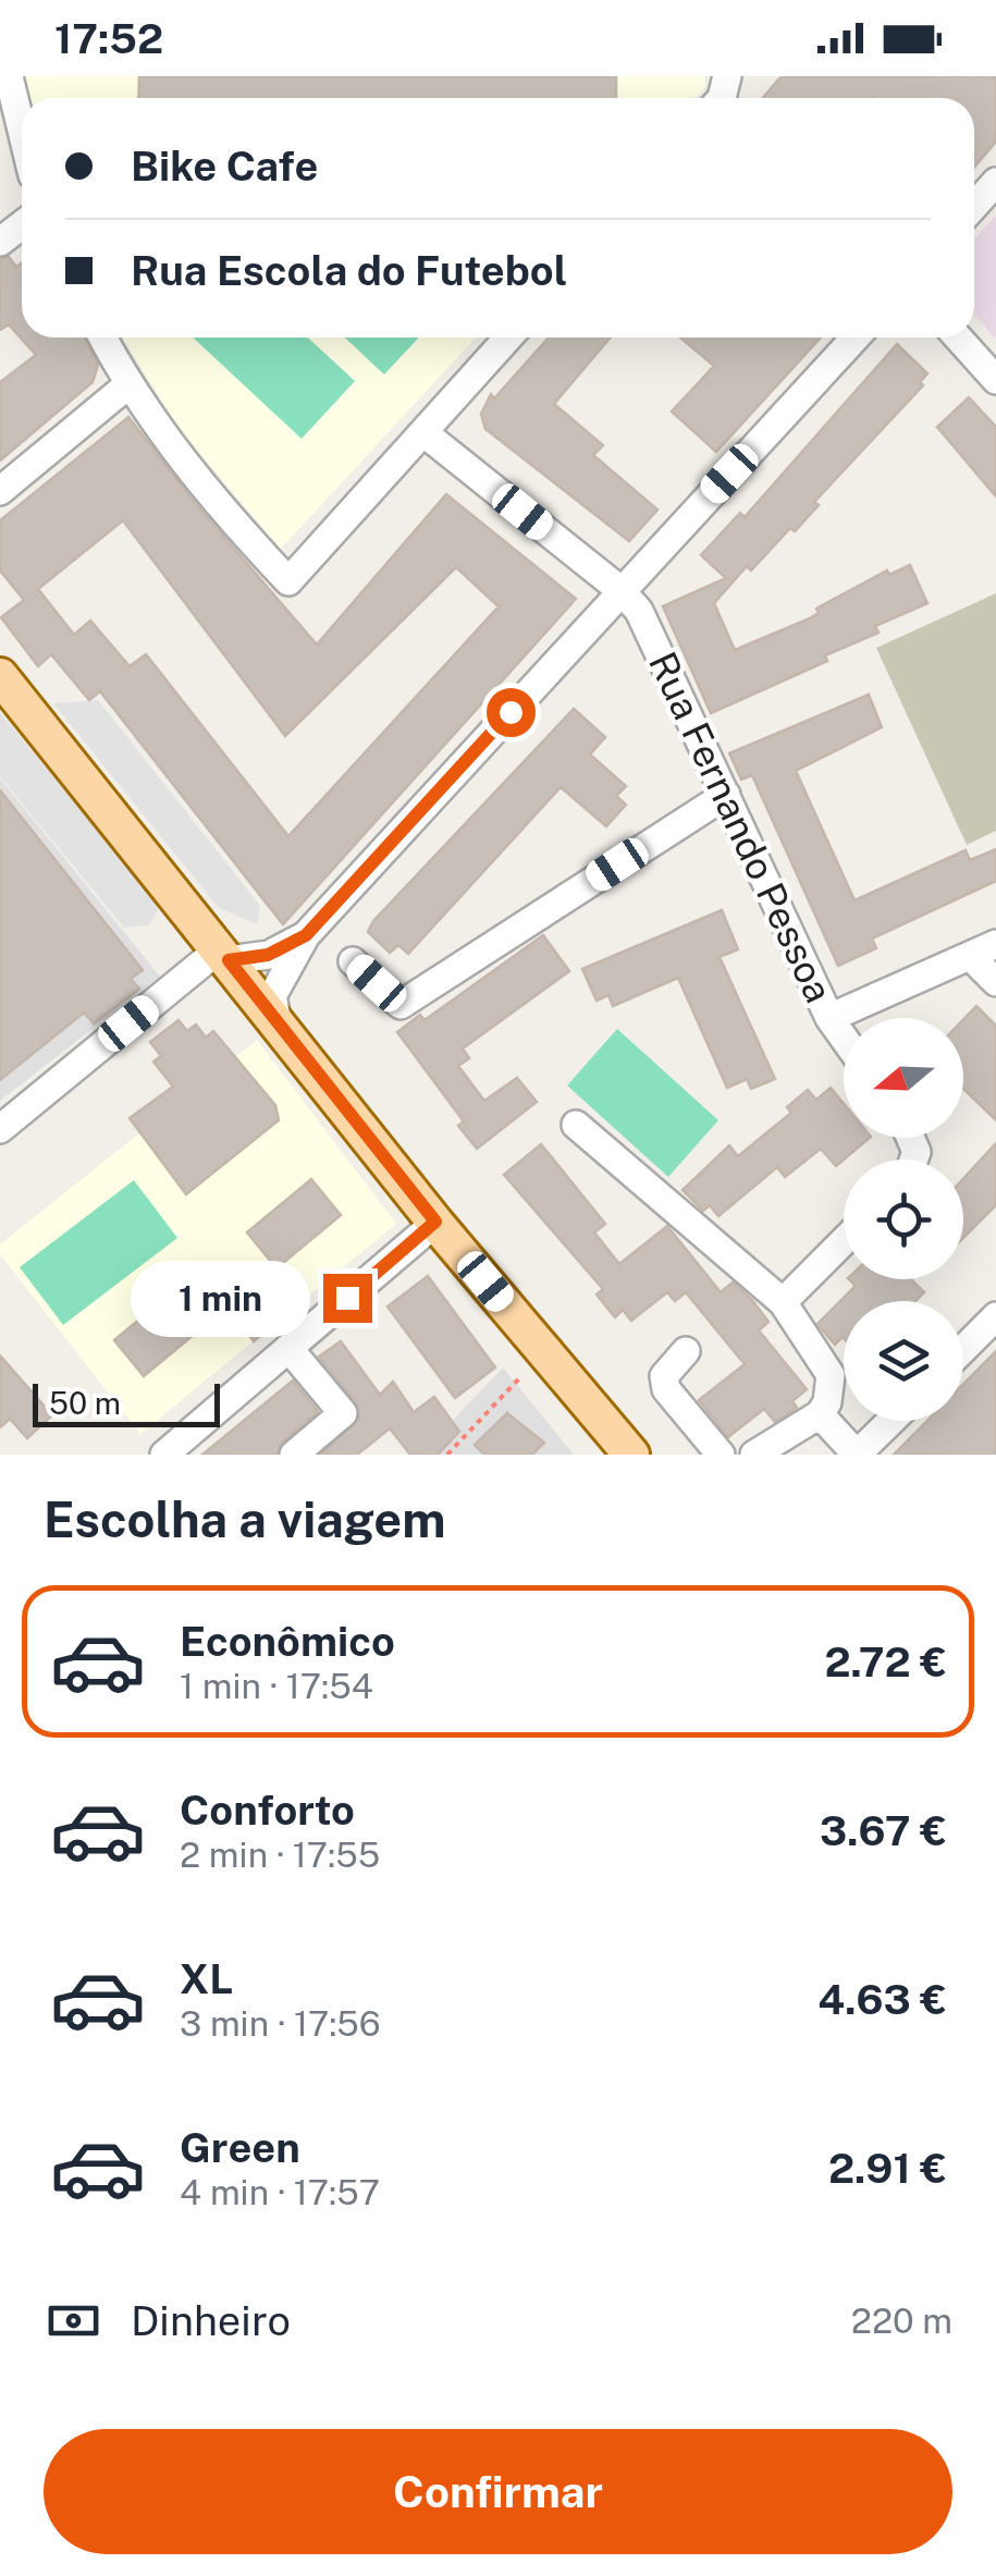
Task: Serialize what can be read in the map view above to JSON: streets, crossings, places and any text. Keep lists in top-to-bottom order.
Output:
{
  "streets": {
    "street": ["Rua Fernando Pessoa"]
  },
  "scale_bar": "50 m",
  "north": "left",
  "page": {
    "status": "17:52",
    "banner": ["Bike Cafe", "Rua Escola do Futebol"],
    "bubble": "1 min",
    "scale": "50 m",
    "heading": "Escolha a viagem",
    "list": [
      {
        "name": "Econômico",
        "note": "1 min · 17:54",
        "value": "2.72 €"
      },
      {
        "name": "Conforto",
        "note": "2 min · 17:55",
        "value": "3.67 €"
      },
      {
        "name": "XL",
        "note": "3 min · 17:56",
        "value": "4.63 €"
      },
      {
        "name": "Green",
        "note": "4 min · 17:57",
        "value": "2.91 €"
      }
    ],
    "pay": ["Dinheiro", "220 m"],
    "buttons": "Confirmar"
  }
}
